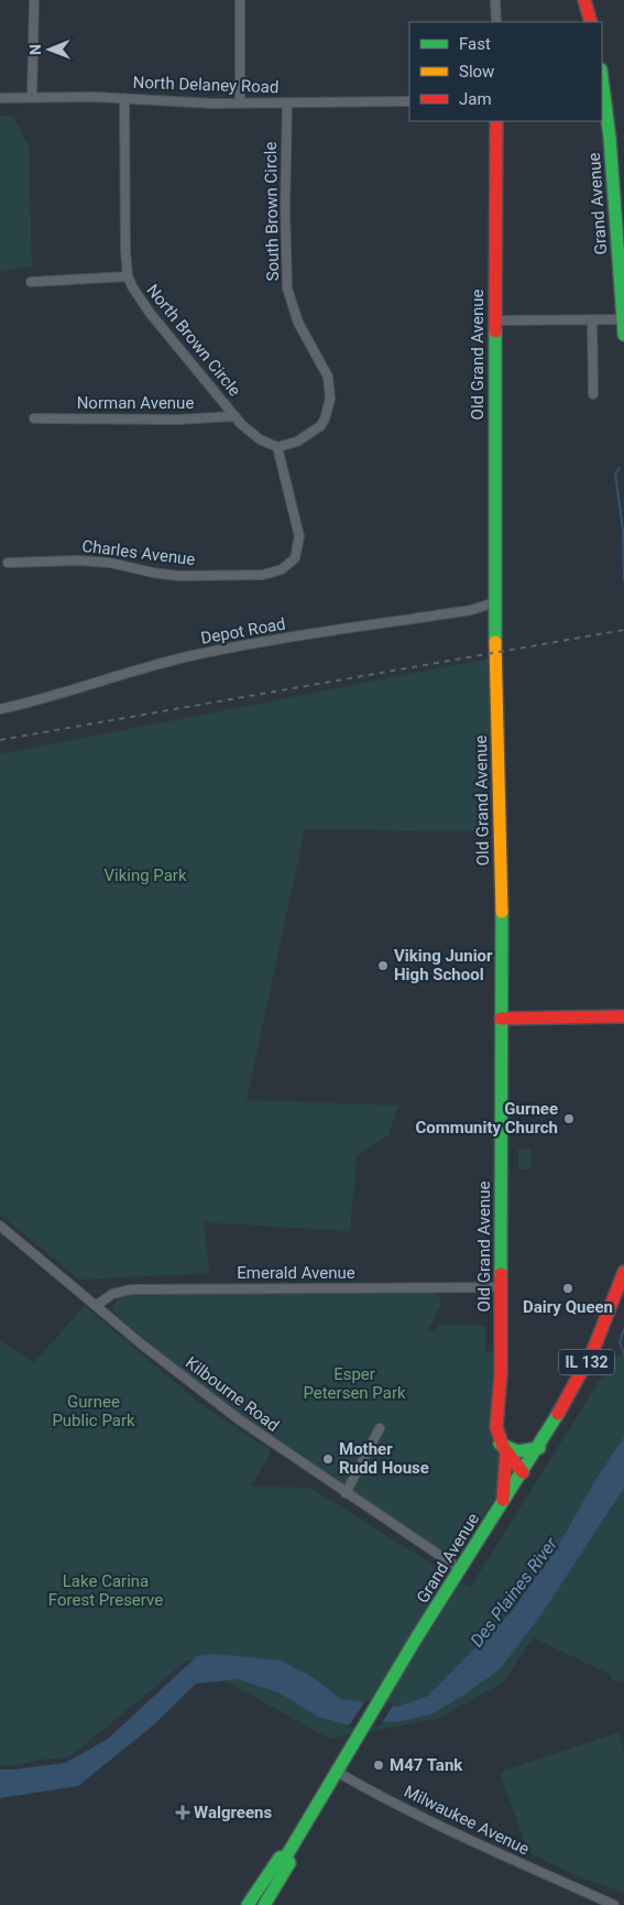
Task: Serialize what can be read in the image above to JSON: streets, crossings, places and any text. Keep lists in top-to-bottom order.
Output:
{
  "streets": {
    "street": [
      "North Delaney Road",
      "Grand Avenue",
      "South Brown Circle",
      "North Brown Circle",
      "Old Grand Avenue",
      "Norman Avenue",
      "Charles Avenue",
      "Depot Road",
      "Emerald Avenue",
      "IL 132",
      "Kilbourne Road",
      "Milwaukee Avenue"
    ]
  },
  "crossings": [
    ["North Delaney Road", "South Brown Circle"],
    ["North Delaney Road", "North Brown Circle"],
    ["Grand Avenue", "Old Grand Avenue"],
    ["Grand Avenue", "Kilbourne Road"],
    ["Grand Avenue", "Milwaukee Avenue"],
    ["South Brown Circle", "North Brown Circle"],
    ["South Brown Circle", "Charles Avenue"],
    ["North Brown Circle", "Norman Avenue"],
    ["North Brown Circle", "Charles Avenue"],
    ["Old Grand Avenue", "Depot Road"],
    ["Old Grand Avenue", "Emerald Avenue"],
    ["Emerald Avenue", "Kilbourne Road"]
  ],
  "water": ["Des Plaines River"],
  "parks": [
    "Viking Park",
    "Esper Petersen Park",
    "Gurnee Public Park",
    "Lake Carina Forest Preserve"
  ],
  "places": {
    "other": [
      "Viking Junior High School",
      "Gurnee Community Church",
      "Dairy Queen",
      "Mother Rudd House",
      "M47 Tank"
    ],
    "health": ["Walgreens"]
  },
  "legend": ["Fast", "Slow", "Jam"],
  "north": "left"
}
